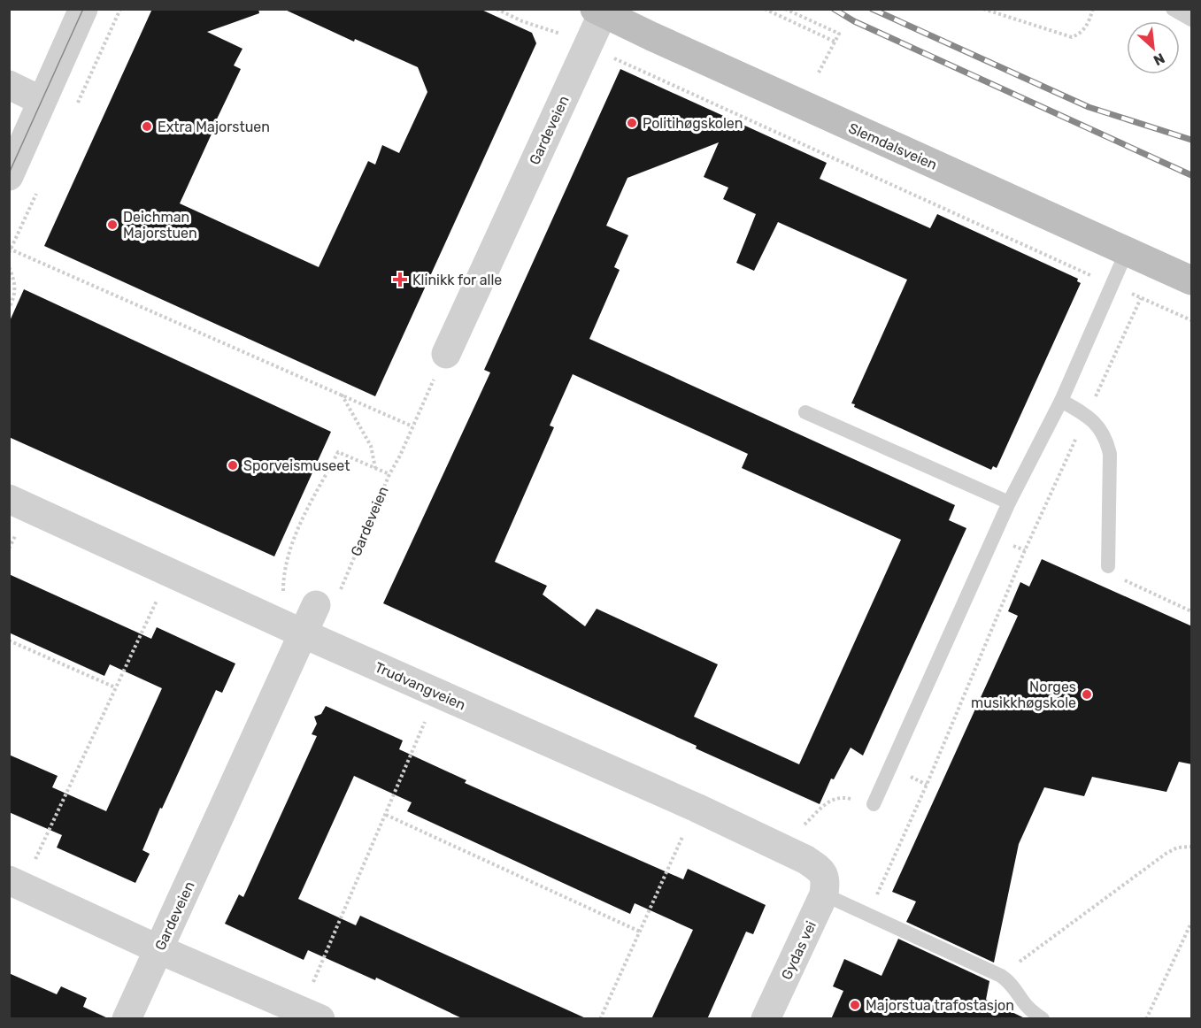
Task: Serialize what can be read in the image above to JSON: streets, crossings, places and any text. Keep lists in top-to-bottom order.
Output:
{
  "streets": {
    "main road": ["Slemdalsveien"],
    "street": ["Gardeveien", "Trudvangveien", "Gydas vei"]
  },
  "crossings": [
    ["Gardeveien", "Slemdalsveien"],
    ["Gardeveien", "Trudvangveien"],
    ["Trudvangveien", "Gydas vei"]
  ],
  "places": {
    "other": [
      "Politihøgskolen",
      "Extra Majorstuen",
      "Deichman Majorstuen",
      "Sporveismuseet",
      "Norges musikkhøgskole",
      "Majorstua trafostasjon"
    ],
    "health": ["Klinikk for alle"]
  },
  "north": "bottom right"
}
